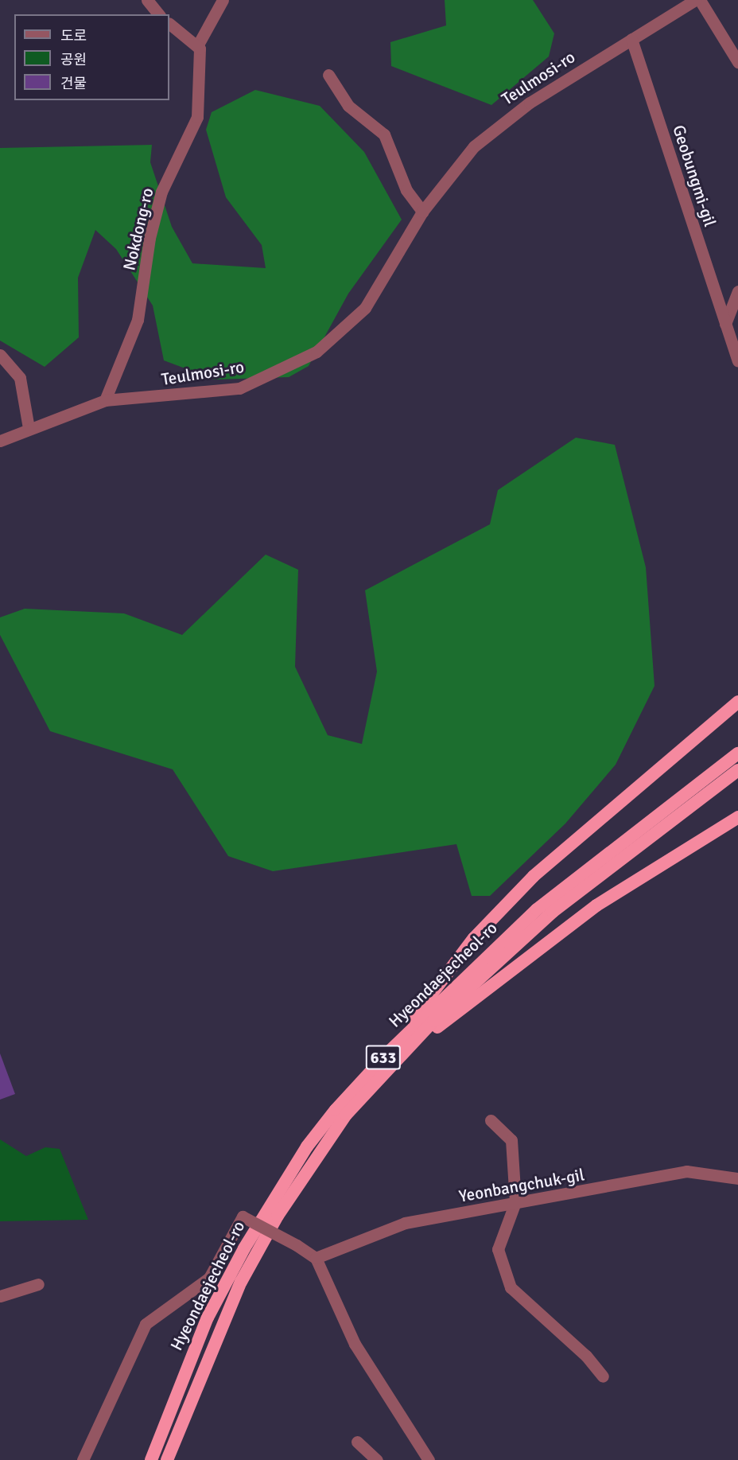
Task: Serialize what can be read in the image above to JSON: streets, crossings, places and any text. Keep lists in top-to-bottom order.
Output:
{
  "streets": {
    "highway": ["Hyeondaejecheol-ro", "633"],
    "street": [
      "Teulmosi-ro",
      "Geobungmi-gil",
      "Nokdong-ro",
      "Yeonbangchuk-gil"
    ]
  },
  "crossings": [
    ["Teulmosi-ro", "Geobungmi-gil"],
    ["Teulmosi-ro", "Nokdong-ro"]
  ],
  "legend": ["도로", "공원", "건물"]
}
